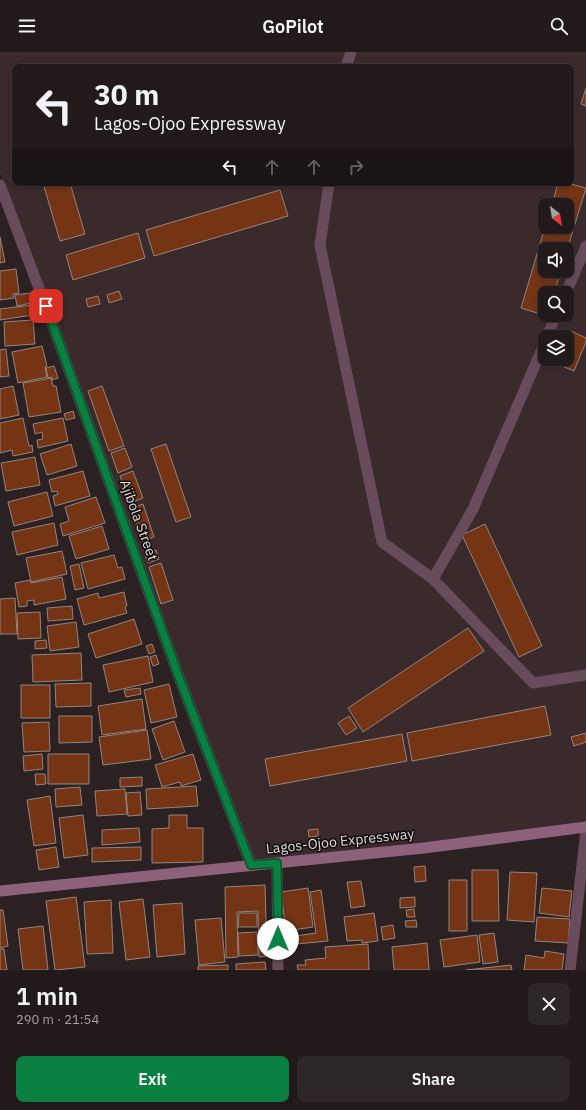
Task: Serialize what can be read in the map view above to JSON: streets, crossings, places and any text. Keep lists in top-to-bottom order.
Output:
{
  "streets": {
    "main road": ["Lagos-Ojoo Expressway"],
    "street": ["Ajibola Street"]
  },
  "crossings": [
    ["Ajibola Street", "Lagos-Ojoo Expressway"]
  ],
  "north": "bottom right",
  "page": {
    "header": "GoPilot",
    "turn": ["30 m", "Lagos-Ojoo Expressway"],
    "heading": ["1 min", "290 m · 21:54"],
    "buttons": ["Exit", "Share"]
  }
}
